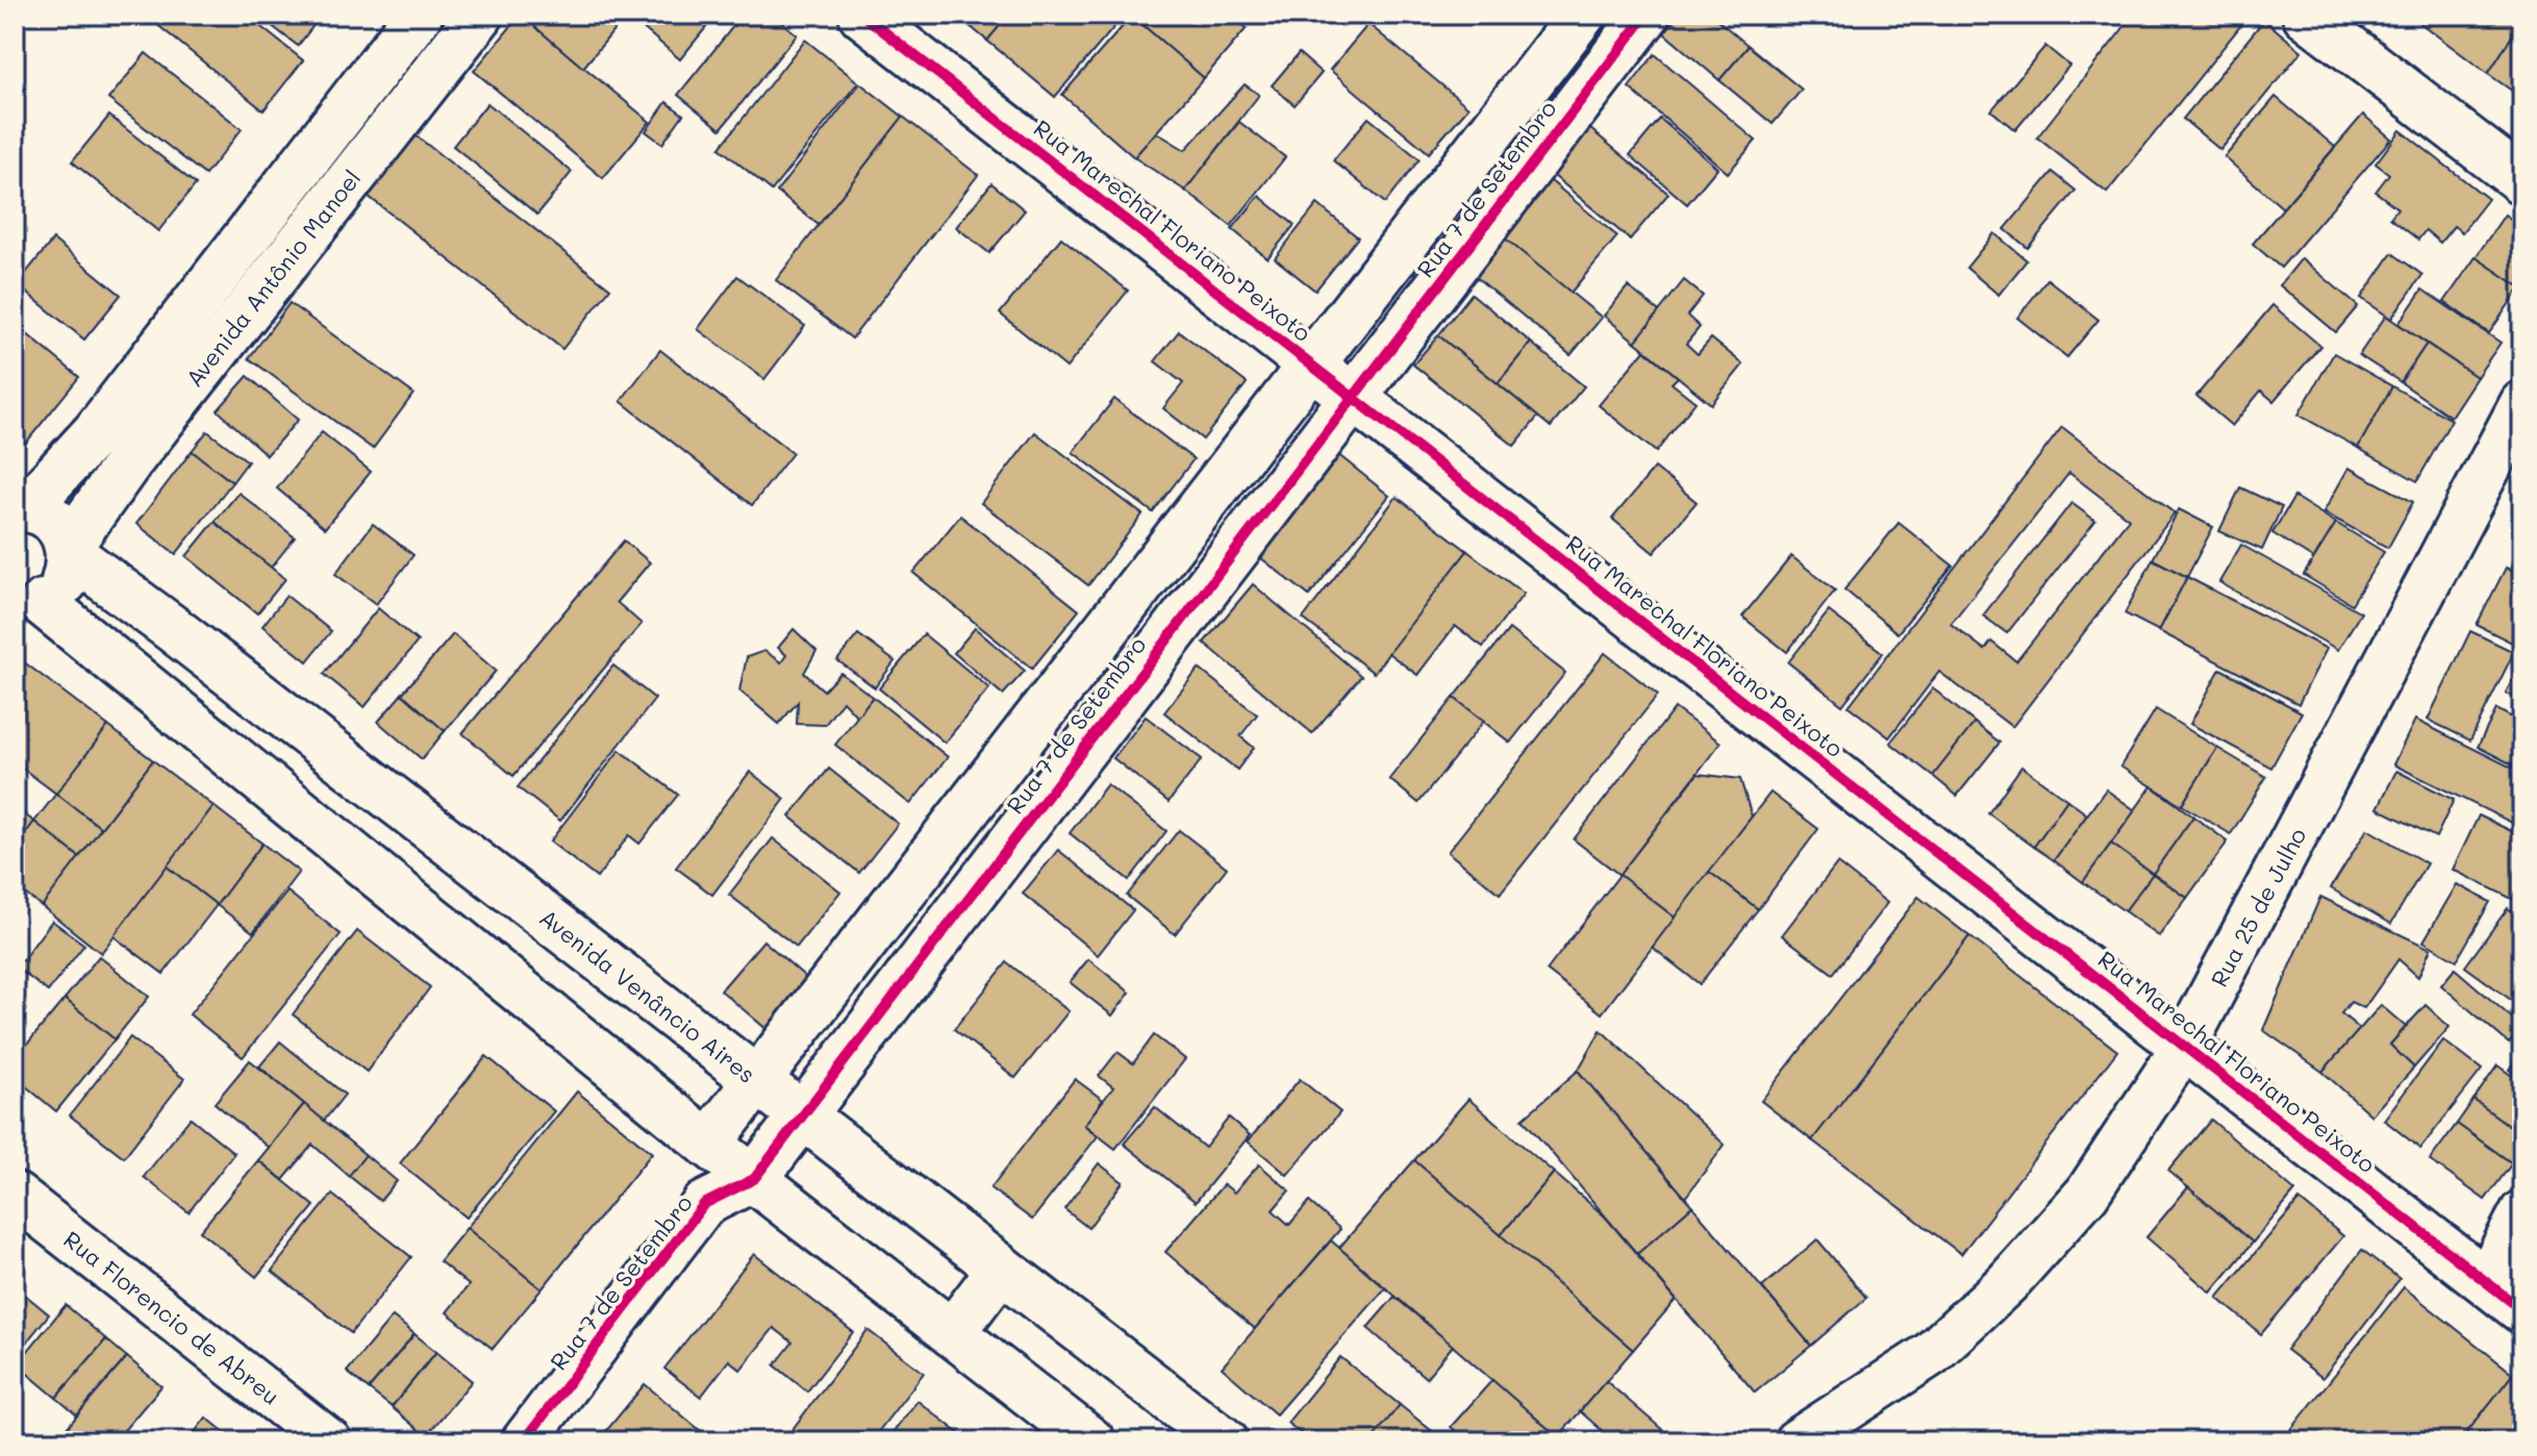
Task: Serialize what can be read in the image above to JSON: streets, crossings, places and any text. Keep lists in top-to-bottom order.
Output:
{
  "streets": {
    "street": [
      "Rua 7 de Setembro",
      "Rua Marechal Floriano Peixoto",
      "Avenida Antônio Manoel",
      "Rua 25 de Julho",
      "Avenida Venâncio Aires",
      "Rua Florencio de Abreu"
    ]
  },
  "crossings": [
    ["Rua 7 de Setembro", "Rua Marechal Floriano Peixoto"],
    ["Rua 7 de Setembro", "Avenida Venâncio Aires"],
    ["Rua Marechal Floriano Peixoto", "Rua 25 de Julho"],
    ["Avenida Antônio Manoel", "Avenida Venâncio Aires"]
  ]
}
